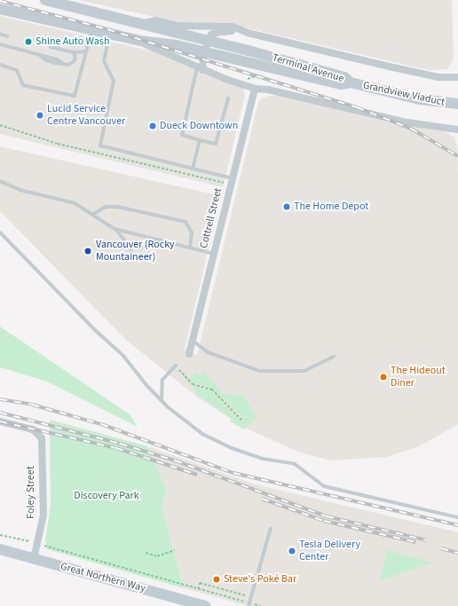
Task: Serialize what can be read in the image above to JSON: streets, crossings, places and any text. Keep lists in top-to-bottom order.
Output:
{
  "streets": {
    "main road": ["Terminal Avenue", "Grandview Viaduct", "Great Northern Way"],
    "street": ["Cottrell Street", "Foley Street"]
  },
  "crossings": [
    ["Terminal Avenue", "Grandview Viaduct"],
    ["Terminal Avenue", "Cottrell Street"],
    ["Foley Street", "Great Northern Way"]
  ],
  "parks": ["Discovery Park"],
  "places": [
    "Shine Auto Wash",
    "Lucid Service Centre Vancouver",
    "Dueck Downtown",
    "The Home Depot",
    "Vancouver (Rocky Mountaineer)",
    "The Hideout Diner",
    "Tesla Delivery Center",
    "Steve's Poké Bar"
  ]
}
